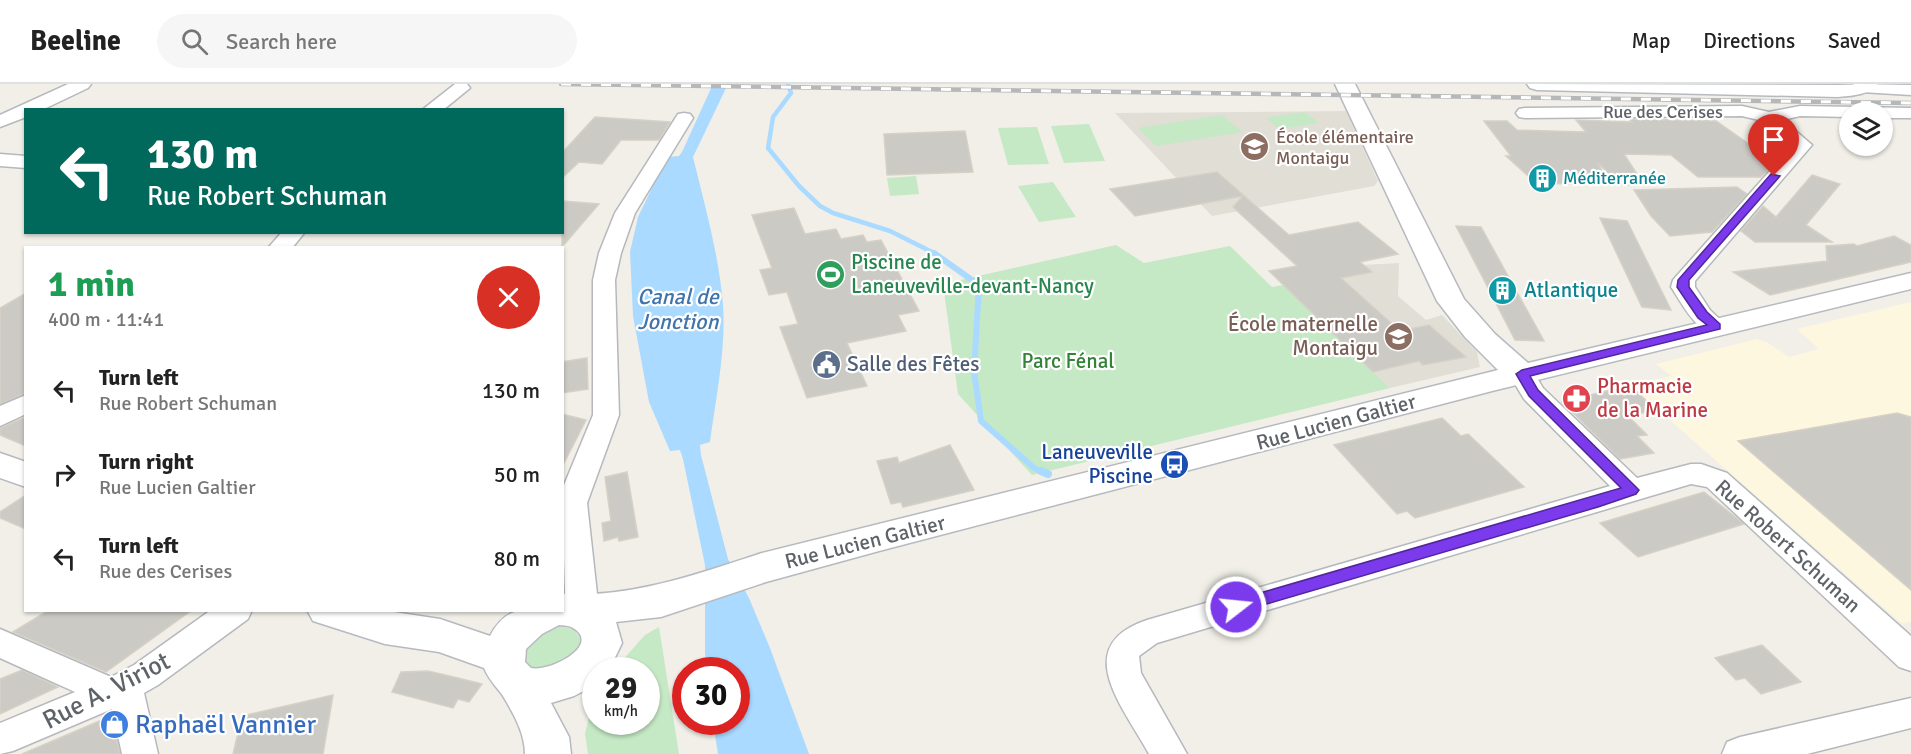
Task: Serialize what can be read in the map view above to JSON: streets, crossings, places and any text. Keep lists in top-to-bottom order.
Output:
{
  "streets": {
    "main road": ["Rue Lucien Galtier"],
    "street": ["Rue des Cerises", "Rue Robert Schuman", "Rue A. Viriot"]
  },
  "crossings": [
    ["Rue des Cerises", "Rue Lucien Galtier"]
  ],
  "water": ["Canal de Jonction"],
  "parks": ["Parc Fénal"],
  "places": {
    "school or university": ["École élémentaire Montaigu", "École maternelle Montaigu"],
    "building": ["Méditerranée", "Atlantique"],
    "sports": ["Piscine de Laneuveville-devant-Nancy"],
    "public building": ["Salle des Fêtes"],
    "pharmacy": ["Pharmacie de la Marine"],
    "bus stop": ["Laneuveville Piscine"],
    "shop": ["Raphaël Vannier"]
  },
  "page": {
    "header": "Beeline",
    "search": "Search here",
    "nav": ["Map", "Directions", "Saved"],
    "turn": ["130 m", "Rue Robert Schuman"],
    "heading": ["1 min", "400 m · 11:41"],
    "list": [
      {
        "name": "Turn left",
        "note": "Rue Robert Schuman",
        "value": "130 m"
      },
      {
        "name": "Turn right",
        "note": "Rue Lucien Galtier",
        "value": "50 m"
      },
      {
        "name": "Turn left",
        "note": "Rue des Cerises",
        "value": "80 m"
      }
    ],
    "speed": "29 km/h",
    "limit": "30"
  }
}
